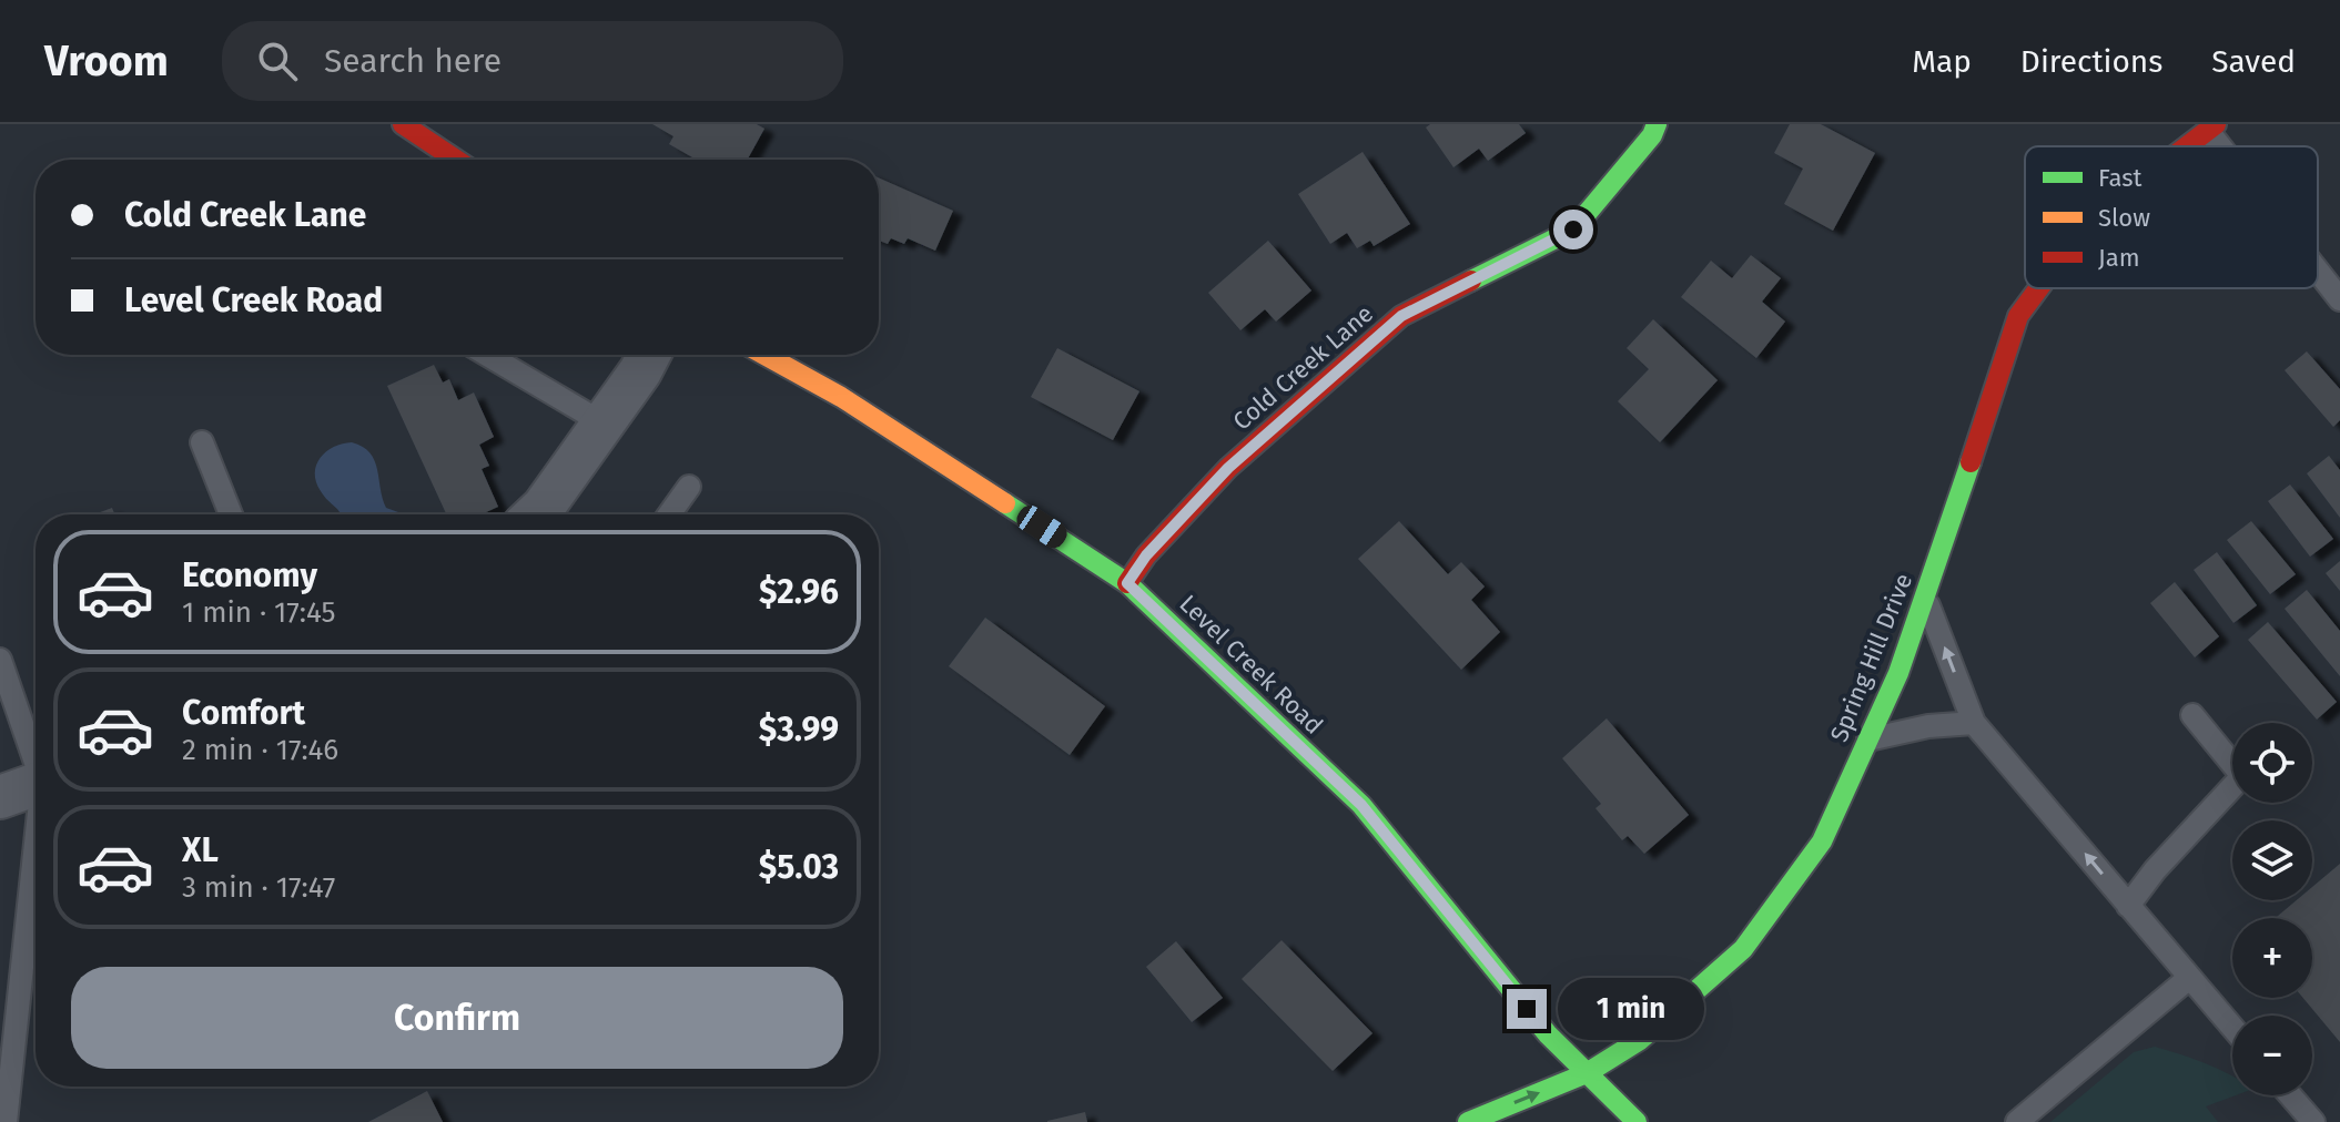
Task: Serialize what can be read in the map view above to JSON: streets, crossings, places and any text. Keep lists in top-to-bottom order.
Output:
{
  "streets": {
    "street": ["Cold Creek Lane", "Spring Hill Drive", "Level Creek Road"]
  },
  "crossings": [
    ["Cold Creek Lane", "Level Creek Road"],
    ["Spring Hill Drive", "Level Creek Road"]
  ],
  "legend": ["Fast", "Slow", "Jam"],
  "page": {
    "header": "Vroom",
    "search": "Search here",
    "nav": ["Map", "Directions", "Saved"],
    "banner": ["Cold Creek Lane", "Level Creek Road"],
    "list": [
      {
        "name": "Economy",
        "note": "1 min · 17:45",
        "value": "$2.96"
      },
      {
        "name": "Comfort",
        "note": "2 min · 17:46",
        "value": "$3.99"
      },
      {
        "name": "XL",
        "note": "3 min · 17:47",
        "value": "$5.03"
      }
    ],
    "map_buttons": ["+", "−"],
    "buttons": "Confirm",
    "bubble": "1 min"
  }
}
